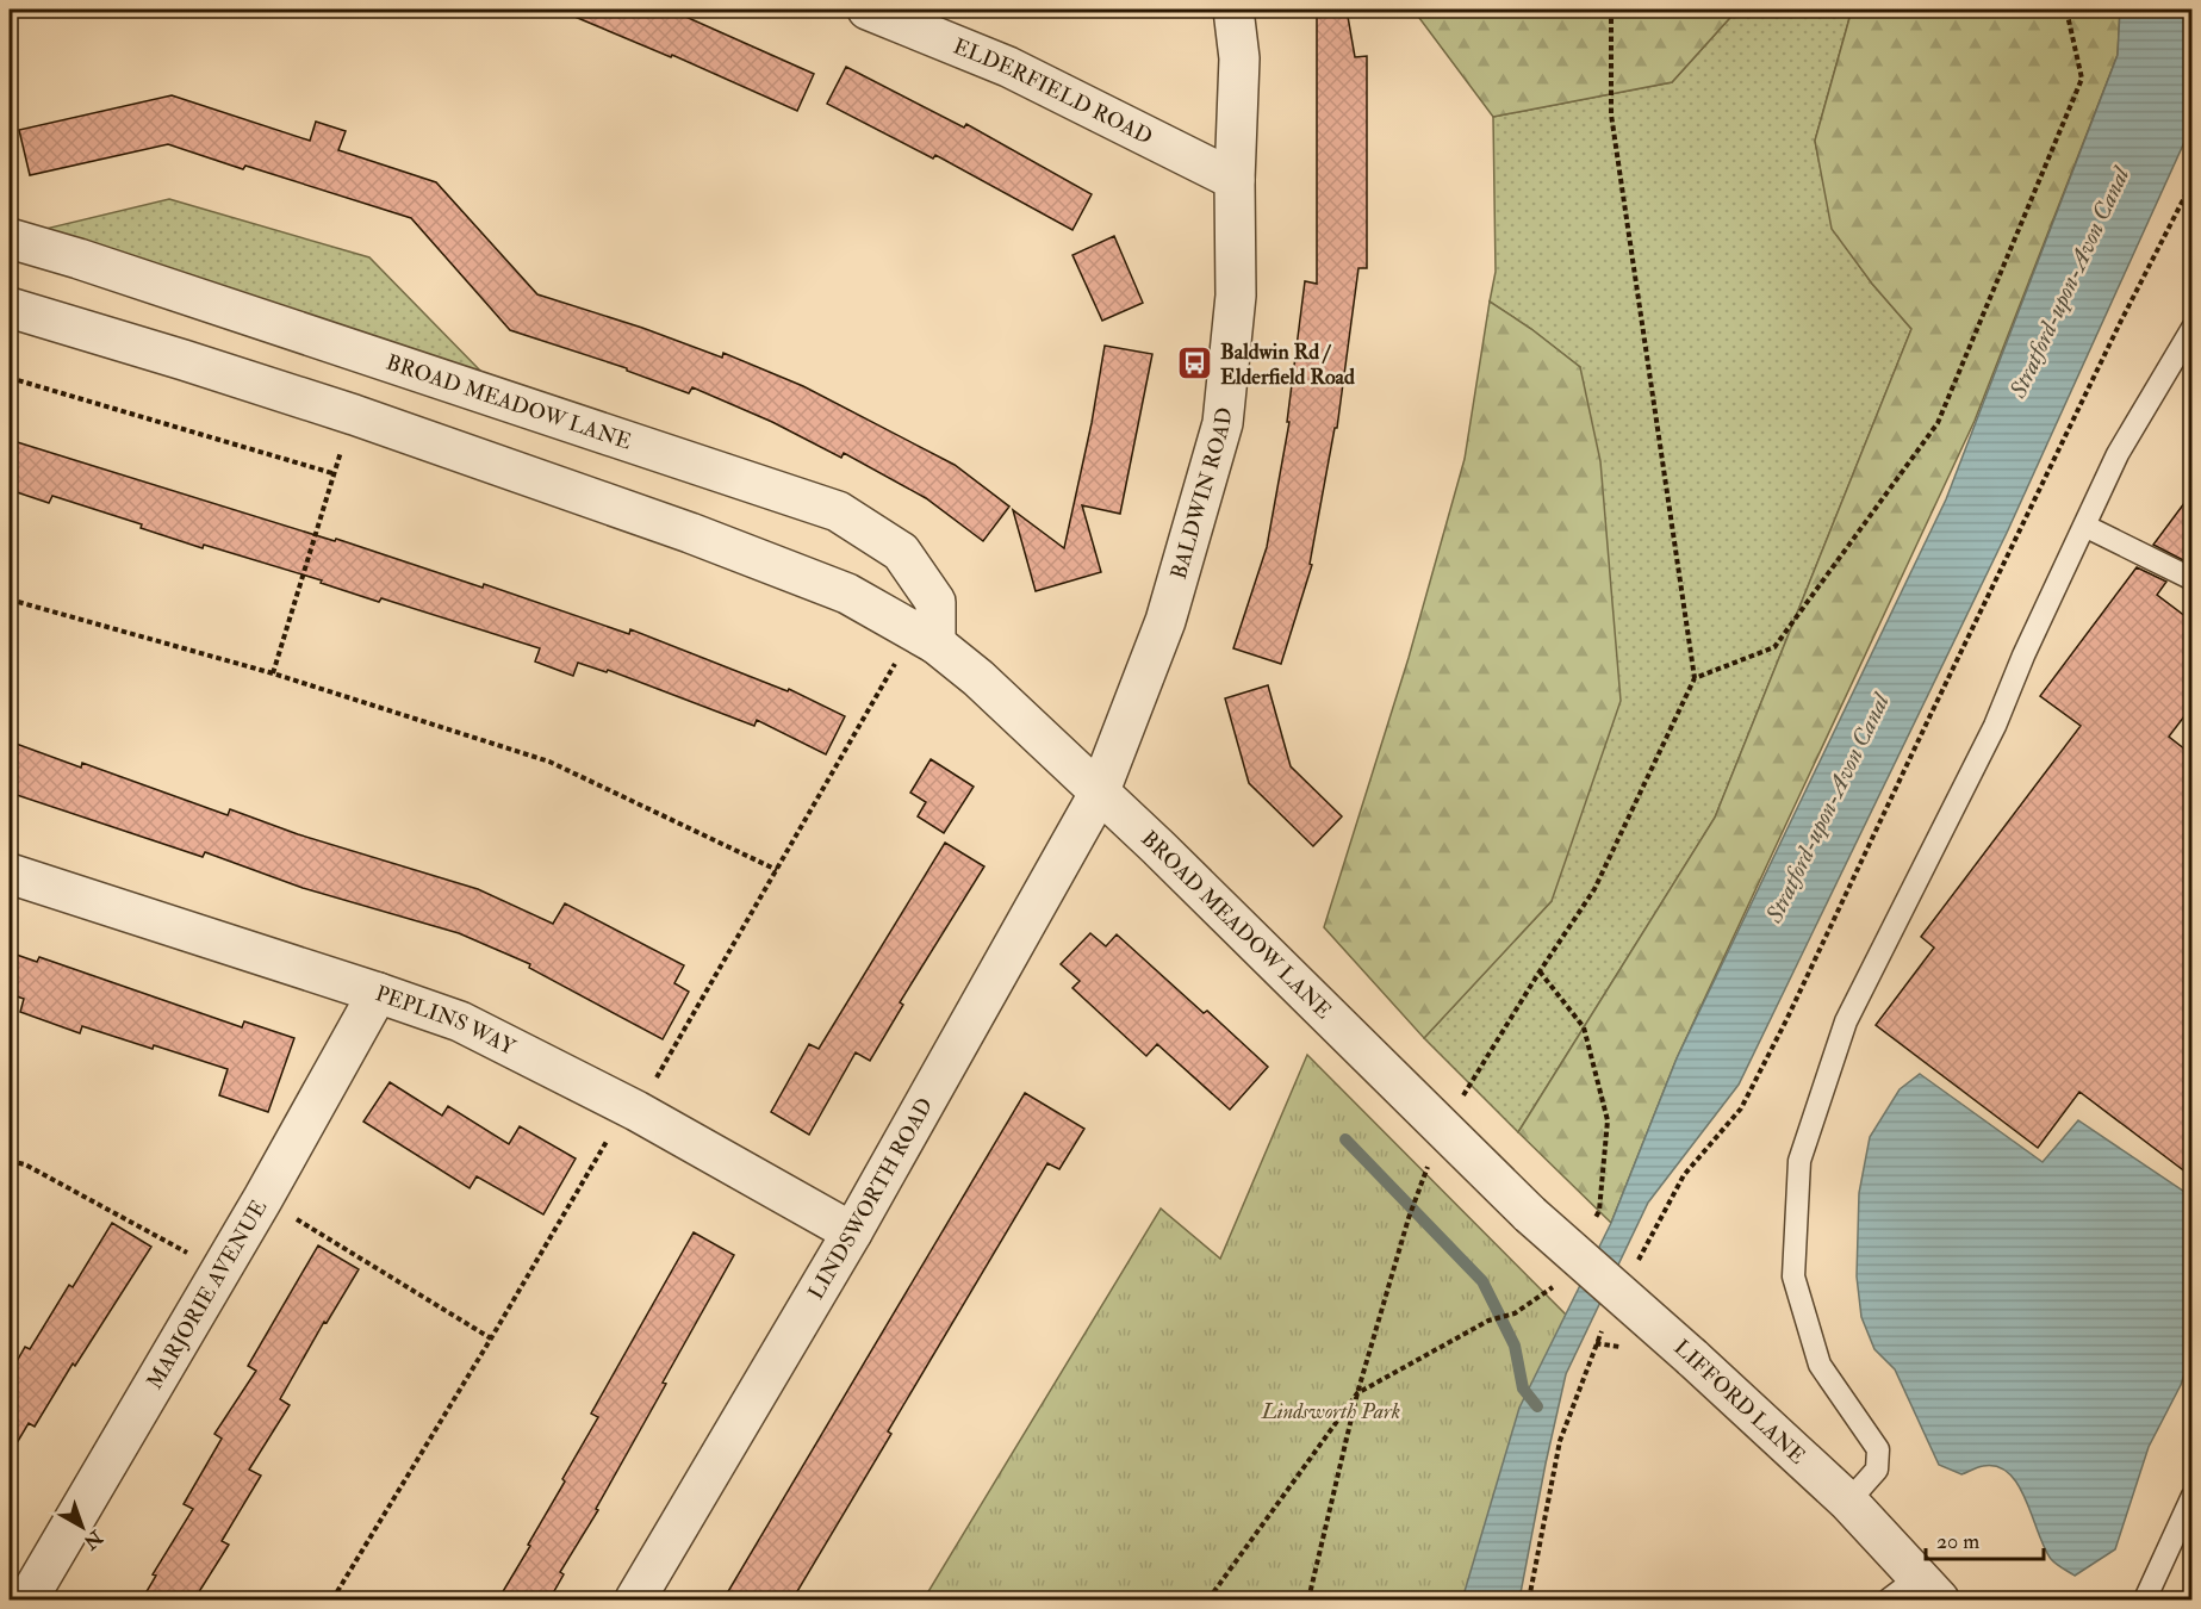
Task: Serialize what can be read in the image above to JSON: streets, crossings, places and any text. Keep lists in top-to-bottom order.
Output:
{
  "streets": {
    "street": [
      "ELDERFIELD ROAD",
      "BROAD MEADOW LANE",
      "BALDWIN ROAD",
      "PEPLINS WAY",
      "LINDSWORTH ROAD",
      "MARJORIE AVENUE",
      "LIFFORD LANE"
    ]
  },
  "crossings": [
    ["ELDERFIELD ROAD", "BALDWIN ROAD"],
    ["BROAD MEADOW LANE", "BALDWIN ROAD"],
    ["BROAD MEADOW LANE", "LINDSWORTH ROAD"],
    ["BROAD MEADOW LANE", "LIFFORD LANE"],
    ["BALDWIN ROAD", "LINDSWORTH ROAD"],
    ["PEPLINS WAY", "LINDSWORTH ROAD"],
    ["PEPLINS WAY", "MARJORIE AVENUE"]
  ],
  "water": ["Stratford-upon-Avon Canal"],
  "parks": ["Lindsworth Park"],
  "places": {
    "bus stop": ["Baldwin Rd / Elderfield Road"]
  },
  "scale_bar": "20 m",
  "north": "bottom right"
}
